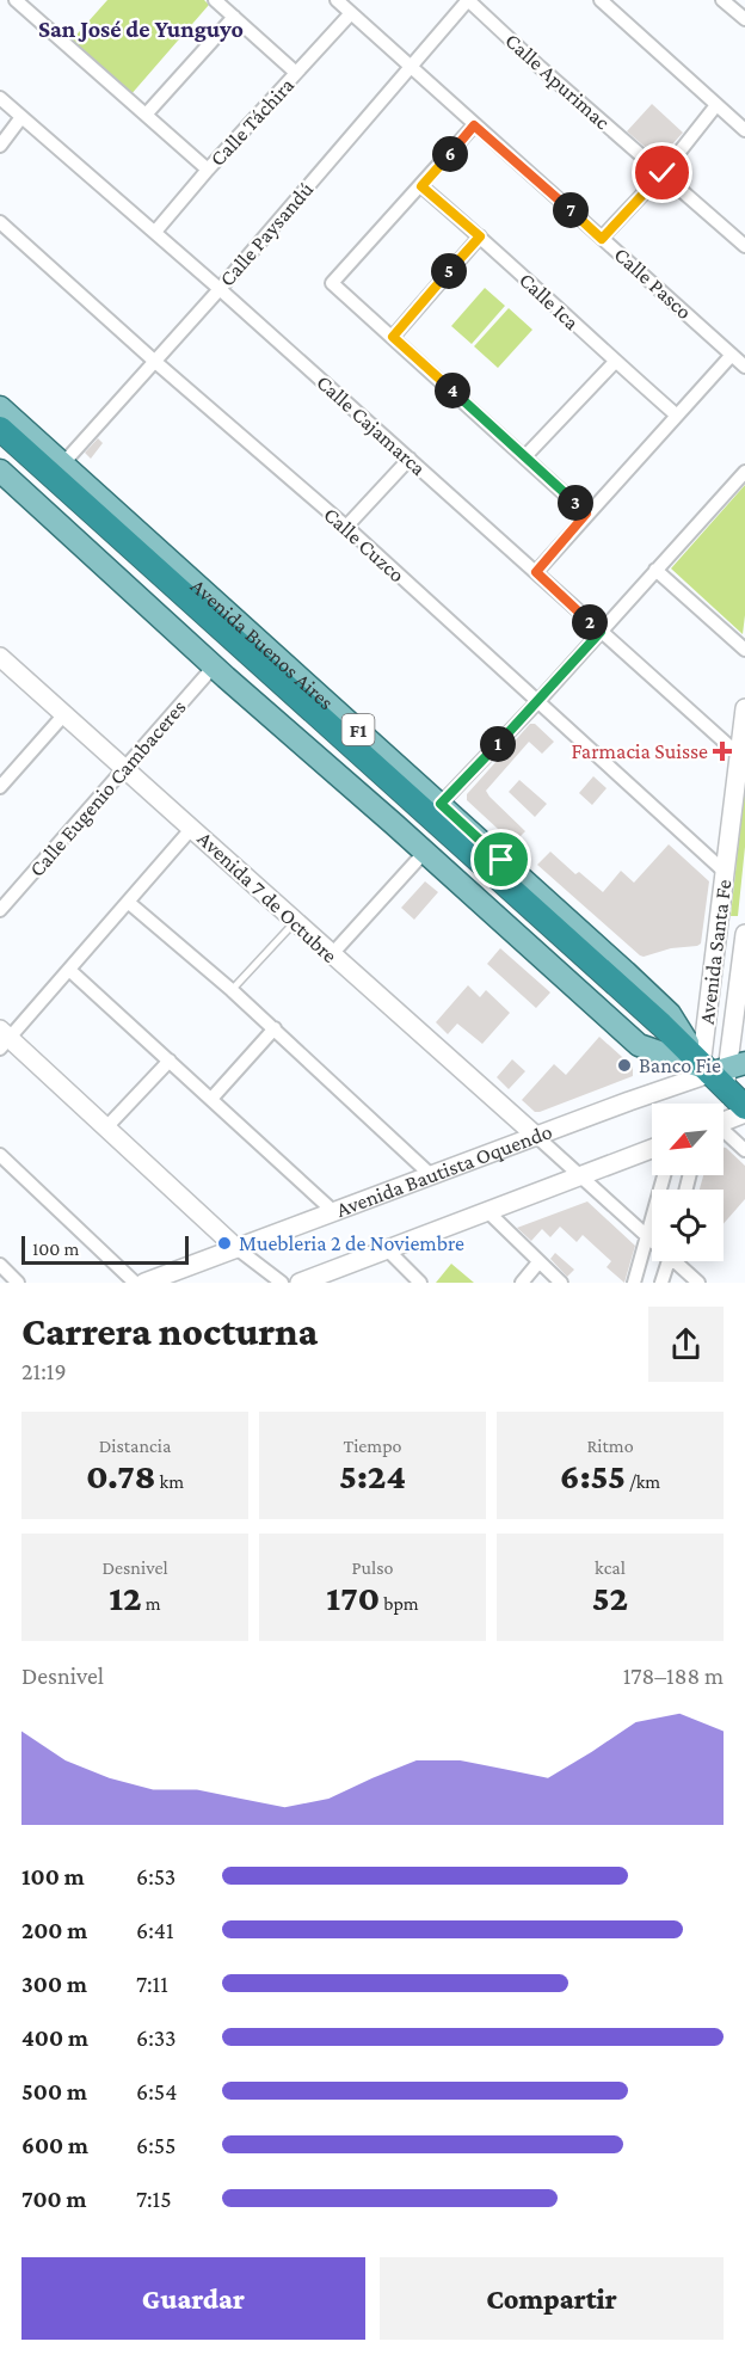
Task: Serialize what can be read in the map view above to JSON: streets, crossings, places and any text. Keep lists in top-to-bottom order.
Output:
{
  "streets": {
    "highway": ["Avenida Buenos Aires", "F1"],
    "main road": ["Avenida 7 de Octubre", "Avenida Santa Fe", "Avenida Bautista Oquendo"],
    "street": [
      "Calle Apurimac",
      "Calle Táchira",
      "Calle Paysandú",
      "Calle Pasco",
      "Calle Ica",
      "Calle Cajamarca",
      "Calle Cuzco",
      "Calle Eugenio Cambaceres"
    ]
  },
  "crossings": [
    ["Calle Apurimac", "Calle Paysandú"],
    ["Calle Táchira", "Calle Pasco"],
    ["Calle Táchira", "Calle Cajamarca"],
    ["Calle Paysandú", "Calle Pasco"],
    ["Calle Paysandú", "Calle Cajamarca"],
    ["Calle Paysandú", "Calle Cuzco"],
    ["Calle Paysandú", "Avenida Buenos Aires"],
    ["Calle Cajamarca", "Avenida Santa Fe"],
    ["Calle Cuzco", "Avenida Santa Fe"],
    ["Avenida Buenos Aires", "Calle Eugenio Cambaceres"],
    ["Avenida Buenos Aires", "Avenida Santa Fe"],
    ["Avenida Buenos Aires", "Avenida Bautista Oquendo"],
    ["Calle Eugenio Cambaceres", "Avenida 7 de Octubre"],
    ["Avenida 7 de Octubre", "Avenida Bautista Oquendo"],
    ["Avenida Santa Fe", "Avenida Bautista Oquendo"]
  ],
  "districts": ["San José de Yunguyo"],
  "places": {
    "health": ["Farmacia Suisse"],
    "other": ["Banco Fie", "Muebleria 2 de Noviembre"]
  },
  "scale_bar": "100 m",
  "north": "bottom left",
  "page": {
    "pins": [
      "6",
      "7",
      "5",
      "4",
      "3",
      "2",
      "1"
    ],
    "scale": "100 m",
    "heading": ["Carrera nocturna", "21:19"],
    "stats": [
      ["Distancia", "0.78 km"],
      ["Tiempo", "5:24"],
      ["Ritmo", "6:55 /km"],
      ["Desnivel", "12 m"],
      ["Pulso", "170 bpm"],
      ["kcal", "52"]
    ],
    "chart": ["Desnivel", "178–188 m"],
    "list": [
      {
        "name": "100 m",
        "note": "6:53"
      },
      {
        "name": "200 m",
        "note": "6:41"
      },
      {
        "name": "300 m",
        "note": "7:11"
      },
      {
        "name": "400 m",
        "note": "6:33"
      },
      {
        "name": "500 m",
        "note": "6:54"
      },
      {
        "name": "600 m",
        "note": "6:55"
      },
      {
        "name": "700 m",
        "note": "7:15"
      }
    ],
    "buttons": ["Guardar", "Compartir"]
  }
}
